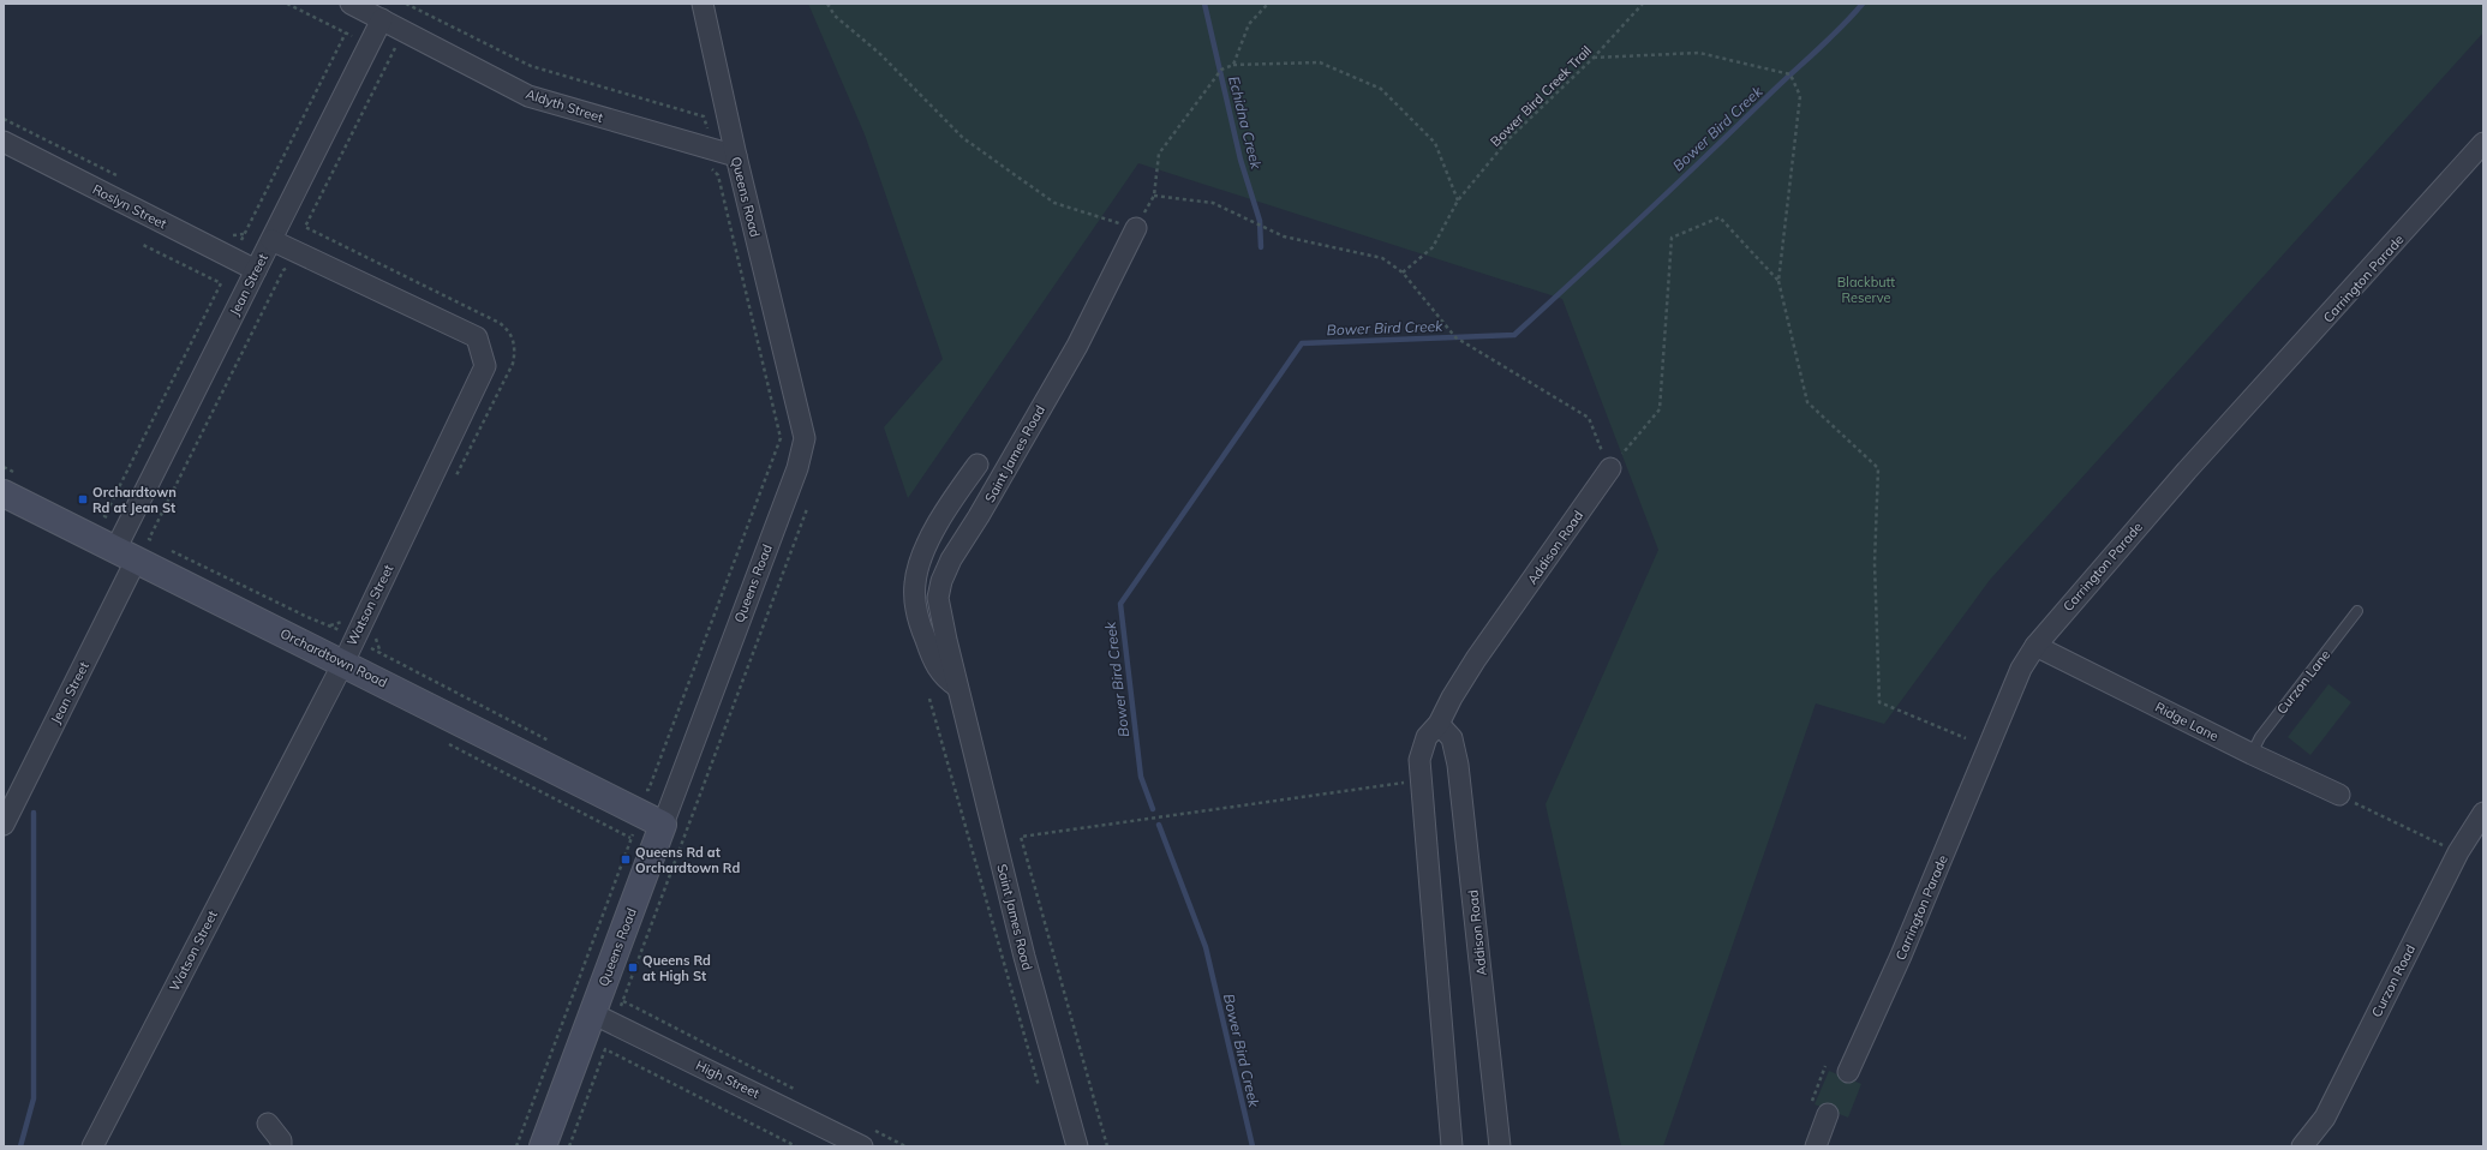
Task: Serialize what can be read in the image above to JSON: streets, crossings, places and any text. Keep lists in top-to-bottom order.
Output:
{
  "streets": {
    "street": [
      "Aldyth Street",
      "Queens Road",
      "Roslyn Street",
      "Carrington Parade",
      "Jean Street",
      "Saint James Road",
      "Addison Road",
      "Watson Street",
      "Orchardtown Road",
      "Ridge Lane",
      "Curzon Road",
      "High Street"
    ],
    "lane": ["Curzon Lane"],
    "path": ["Bower Bird Creek Trail"]
  },
  "crossings": [
    ["Aldyth Street", "Queens Road"],
    ["Aldyth Street", "Jean Street"],
    ["Queens Road", "Orchardtown Road"],
    ["Queens Road", "High Street"],
    ["Roslyn Street", "Jean Street"],
    ["Carrington Parade", "Ridge Lane"],
    ["Jean Street", "Watson Street"],
    ["Jean Street", "Orchardtown Road"],
    ["Watson Street", "Orchardtown Road"],
    ["Curzon Lane", "Ridge Lane"]
  ],
  "water": ["Echidna Creek", "Bower Bird Creek"],
  "parks": ["Blackbutt Reserve"],
  "places": {
    "transit": ["Orchardtown Rd at Jean St", "Queens Rd at Orchardtown Rd", "Queens Rd at High St"]
  }
}
